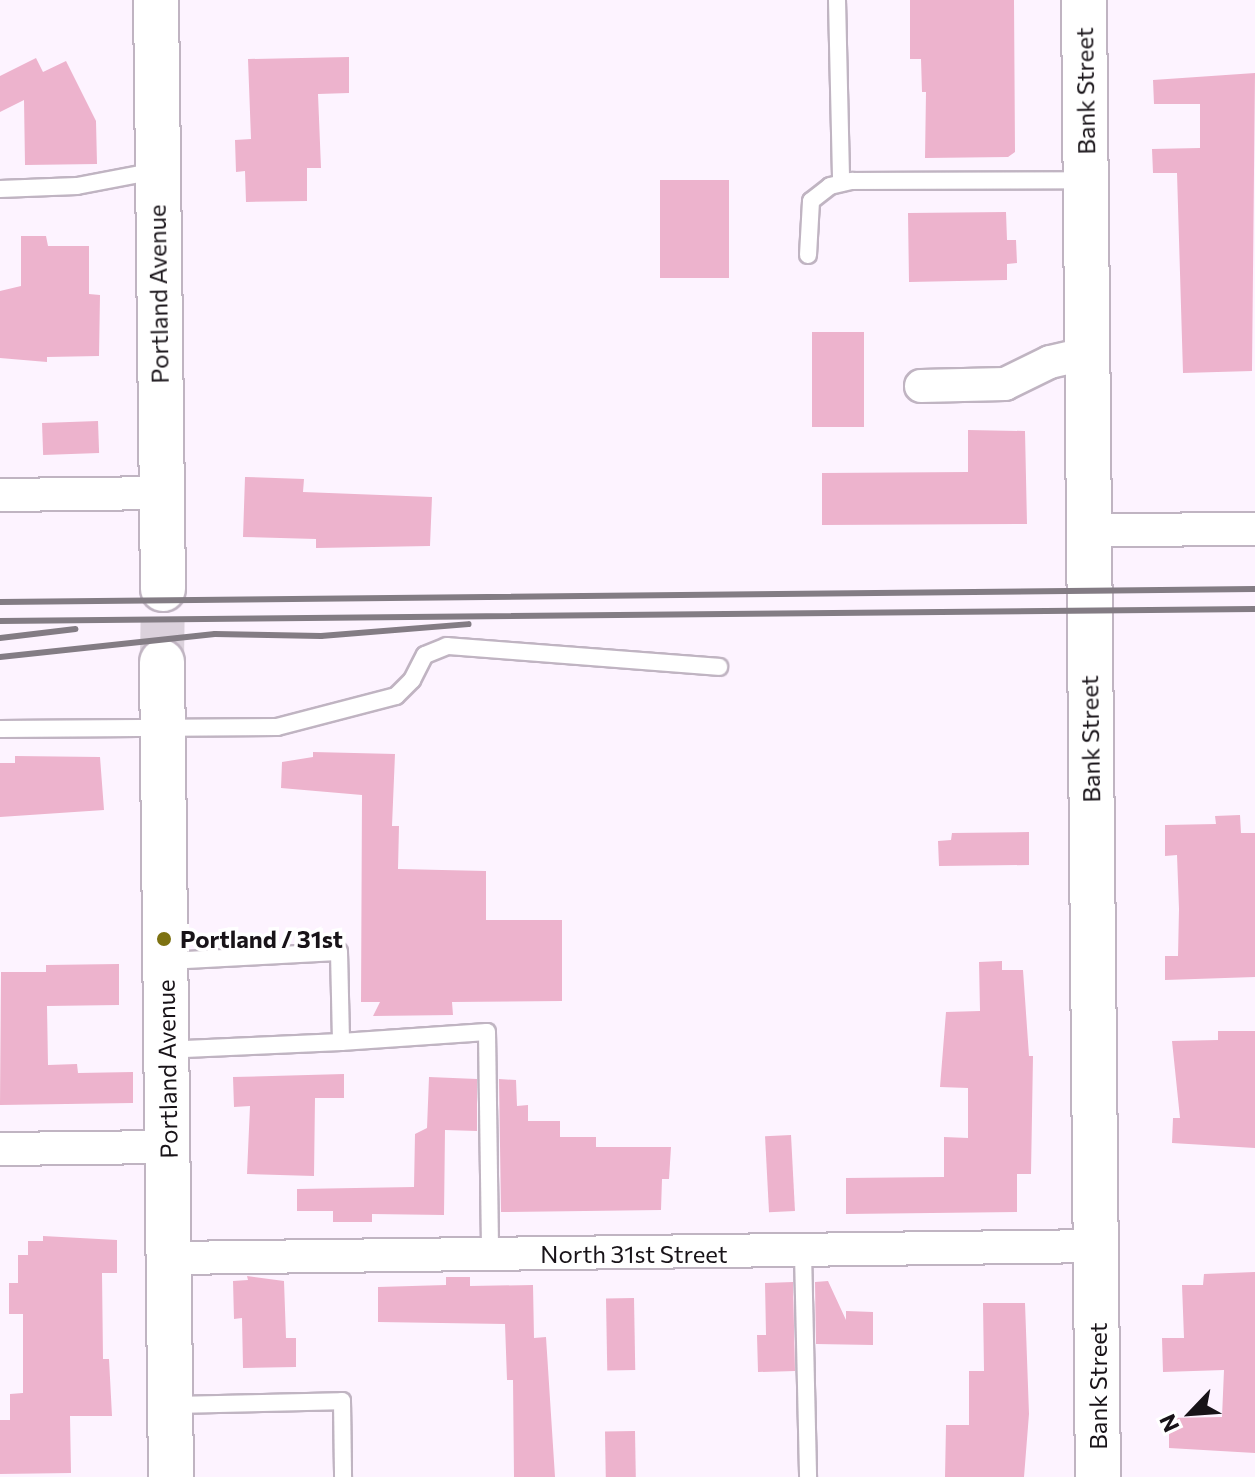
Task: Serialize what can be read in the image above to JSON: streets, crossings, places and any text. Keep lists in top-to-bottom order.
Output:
{
  "streets": {
    "street": ["Bank Street", "Portland Avenue", "North 31st Street"]
  },
  "crossings": [
    ["Bank Street", "North 31st Street"],
    ["Portland Avenue", "North 31st Street"]
  ],
  "places": ["Portland / 31st"],
  "north": "bottom left"
}
